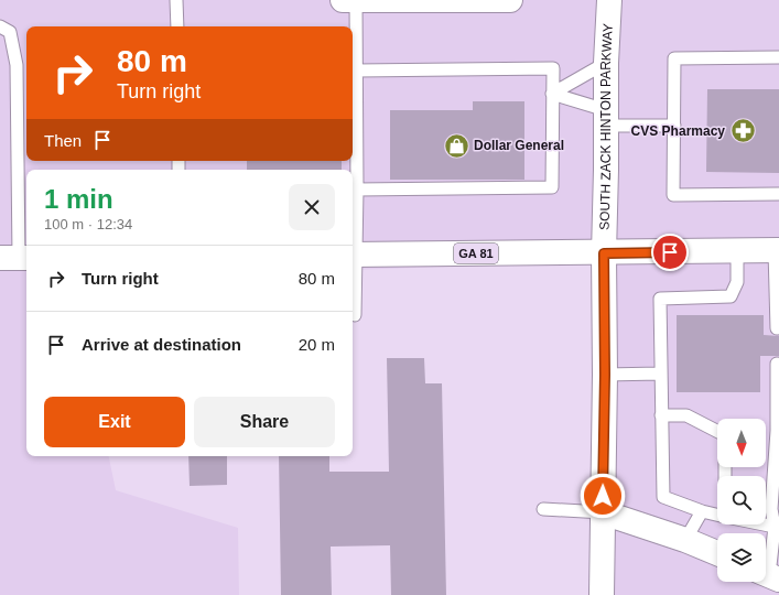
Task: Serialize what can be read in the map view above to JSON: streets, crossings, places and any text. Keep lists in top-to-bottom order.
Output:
{
  "streets": {
    "main road": ["SOUTH ZACK HINTON PARKWAY", "GA 81"]
  },
  "crossings": [
    ["SOUTH ZACK HINTON PARKWAY", "GA 81"]
  ],
  "places": {
    "pharmacy": ["CVS Pharmacy"],
    "shop": ["Dollar General"]
  },
  "north": "bottom",
  "page": {
    "turn": ["80 m", "Turn right"],
    "then": "Then",
    "heading": ["1 min", "100 m · 12:34"],
    "list": [
      {
        "name": "Turn right",
        "value": "80 m"
      },
      {
        "name": "Arrive at destination",
        "value": "20 m"
      }
    ],
    "buttons": ["Exit", "Share"]
  }
}
